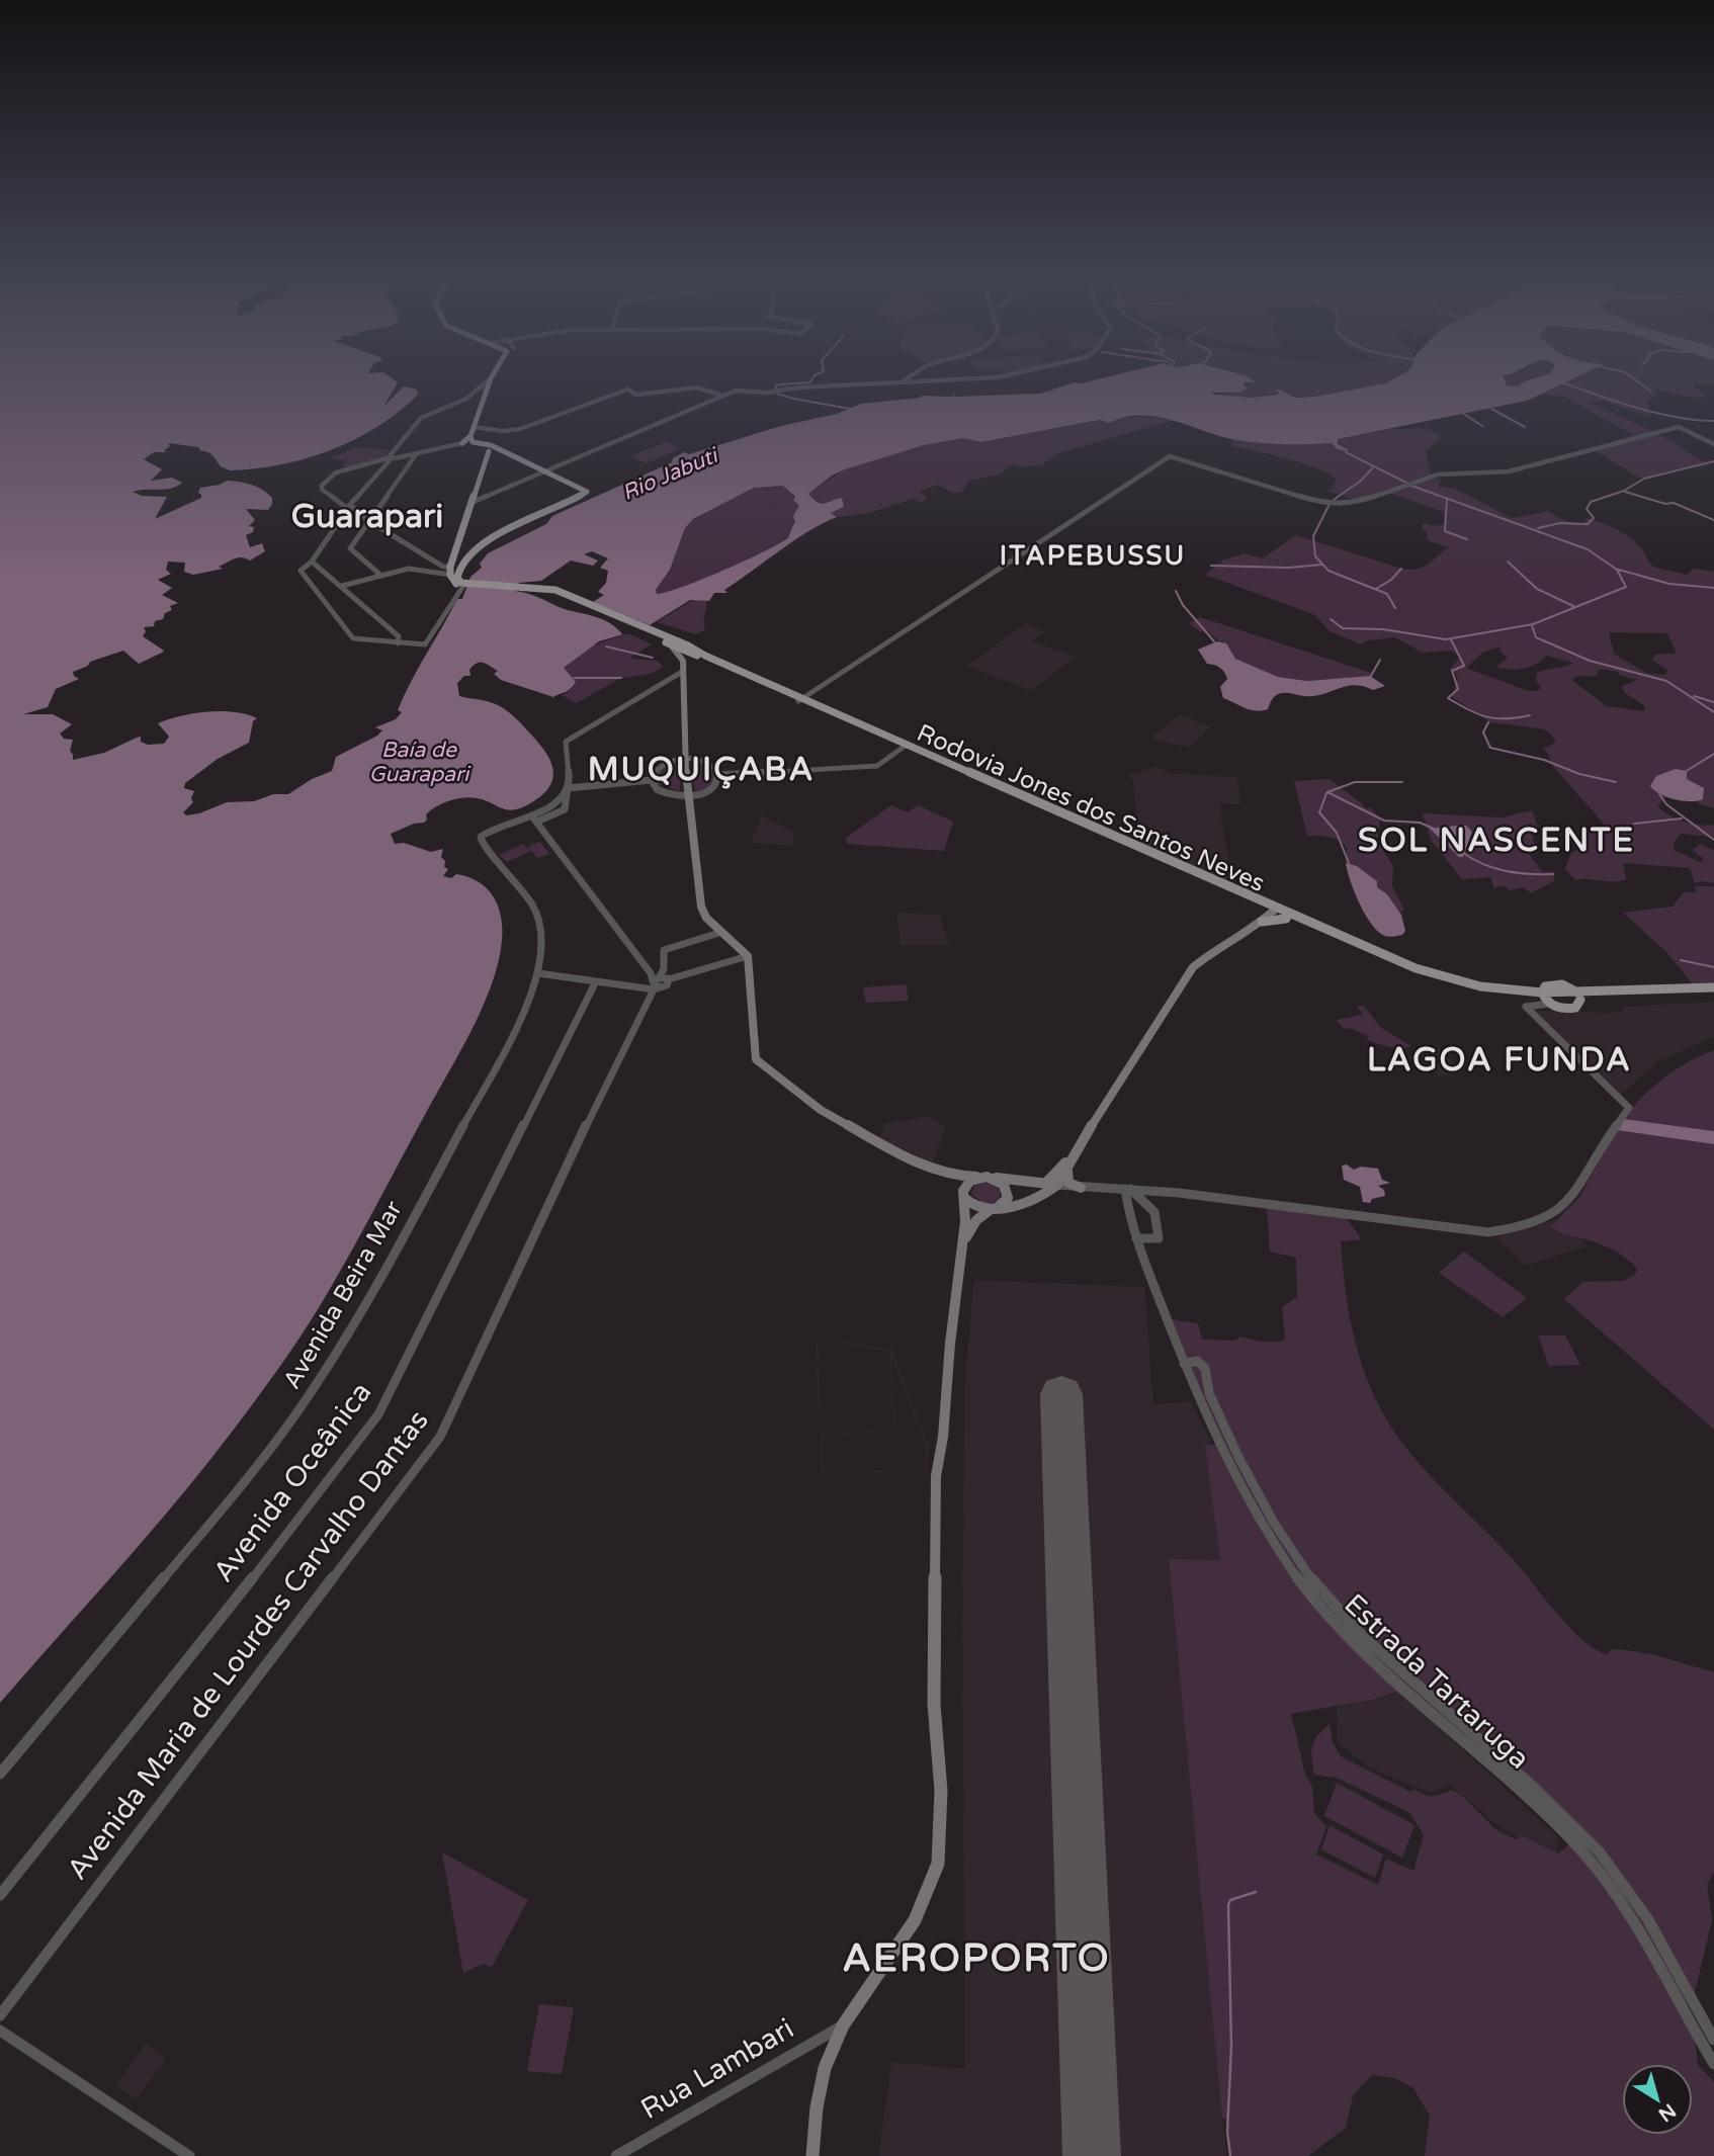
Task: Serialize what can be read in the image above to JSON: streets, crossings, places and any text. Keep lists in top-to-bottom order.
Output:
{
  "streets": {
    "main road": ["Rodovia Jones dos Santos Neves"],
    "street": [
      "Avenida Beira Mar",
      "Avenida Oceânica",
      "Avenida Maria de Lourdes Carvalho Dantas",
      "Estrada Tartaruga",
      "Rua Lambari"
    ]
  },
  "districts": [
    "Guarapari",
    "ITAPEBUSSU",
    "MUQUIÇABA",
    "SOL NASCENTE",
    "LAGOA FUNDA",
    "AEROPORTO"
  ],
  "water": ["Rio Jabuti", "Baía de Guarapari"],
  "north": "bottom right"
}
